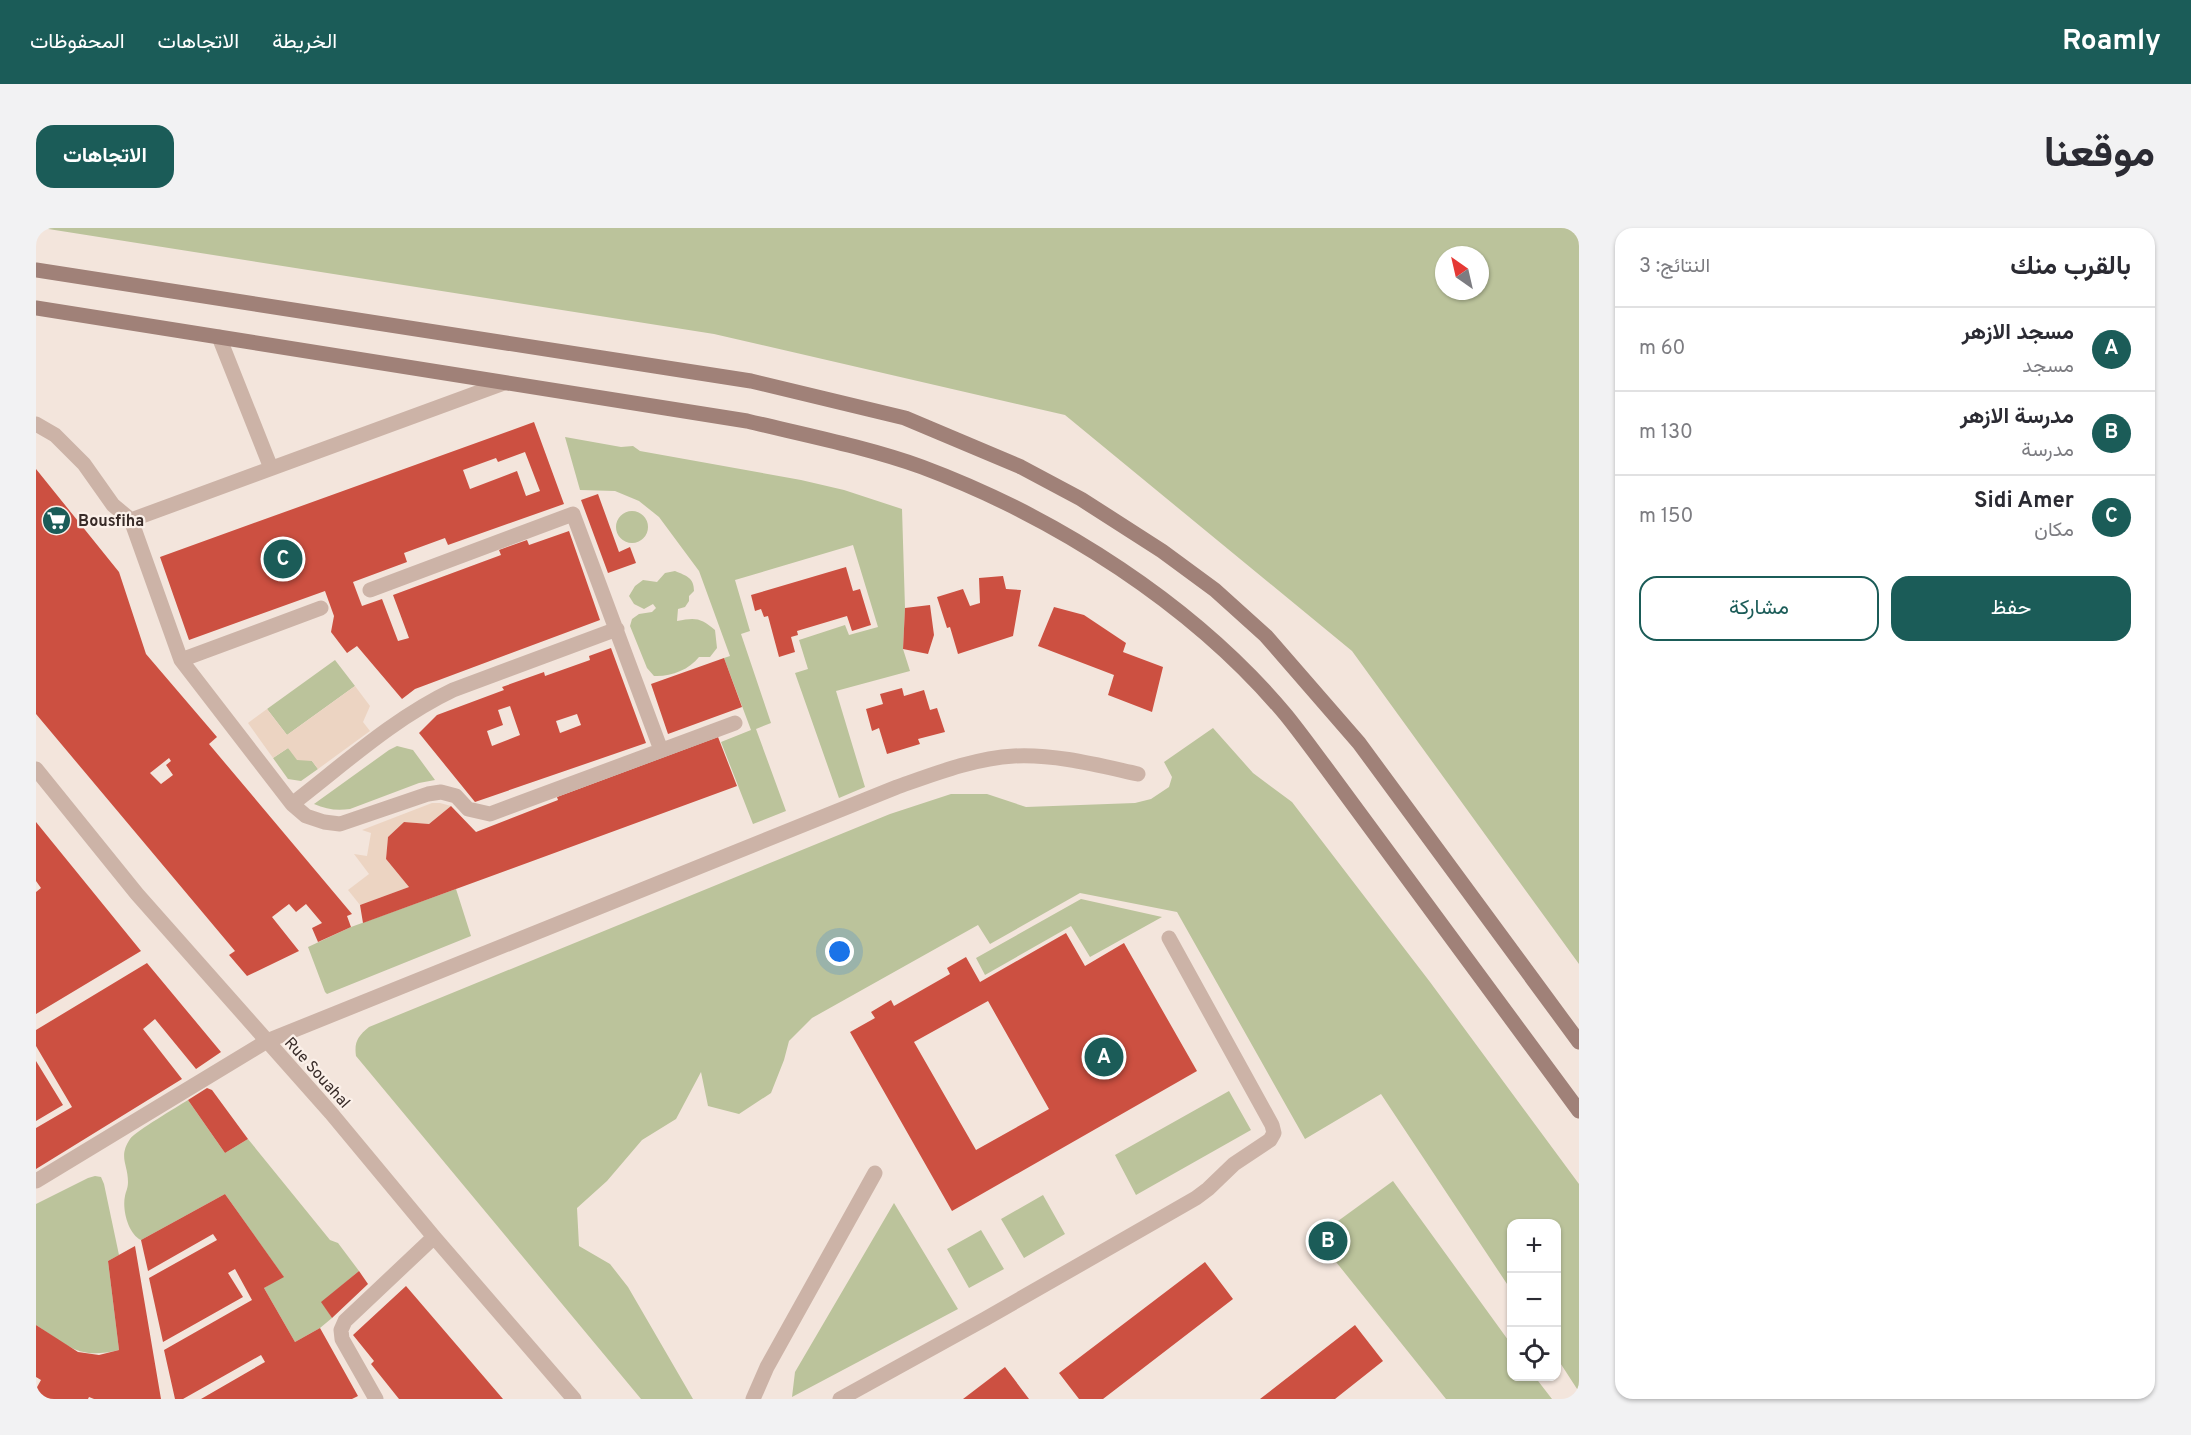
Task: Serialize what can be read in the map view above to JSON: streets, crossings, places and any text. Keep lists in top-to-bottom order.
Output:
{
  "streets": {
    "street": ["Rue Souahal"]
  },
  "places": {
    "supermarket": ["Bousfiha"]
  },
  "north": "top left",
  "page": {
    "header": "Roamly",
    "nav": ["الخريطة", "الاتجاهات", "المحفوظات"],
    "title": "موقعنا",
    "buttons": [
      "الاتجاهات",
      ["حفظ", "مشاركة"]
    ],
    "heading": ["بالقرب منك", "النتائج: 3"],
    "list": [
      {
        "mark": "A",
        "name": "مسجد الازهر",
        "note": "مسجد",
        "value": "60 m"
      },
      {
        "mark": "B",
        "name": "مدرسة الازهر",
        "note": "مدرسة",
        "value": "130 m"
      },
      {
        "mark": "C",
        "name": "Sidi Amer",
        "note": "مكان",
        "value": "150 m"
      }
    ],
    "pins": ["C", "A", "B"],
    "map_buttons": ["+", "−"]
  }
}
